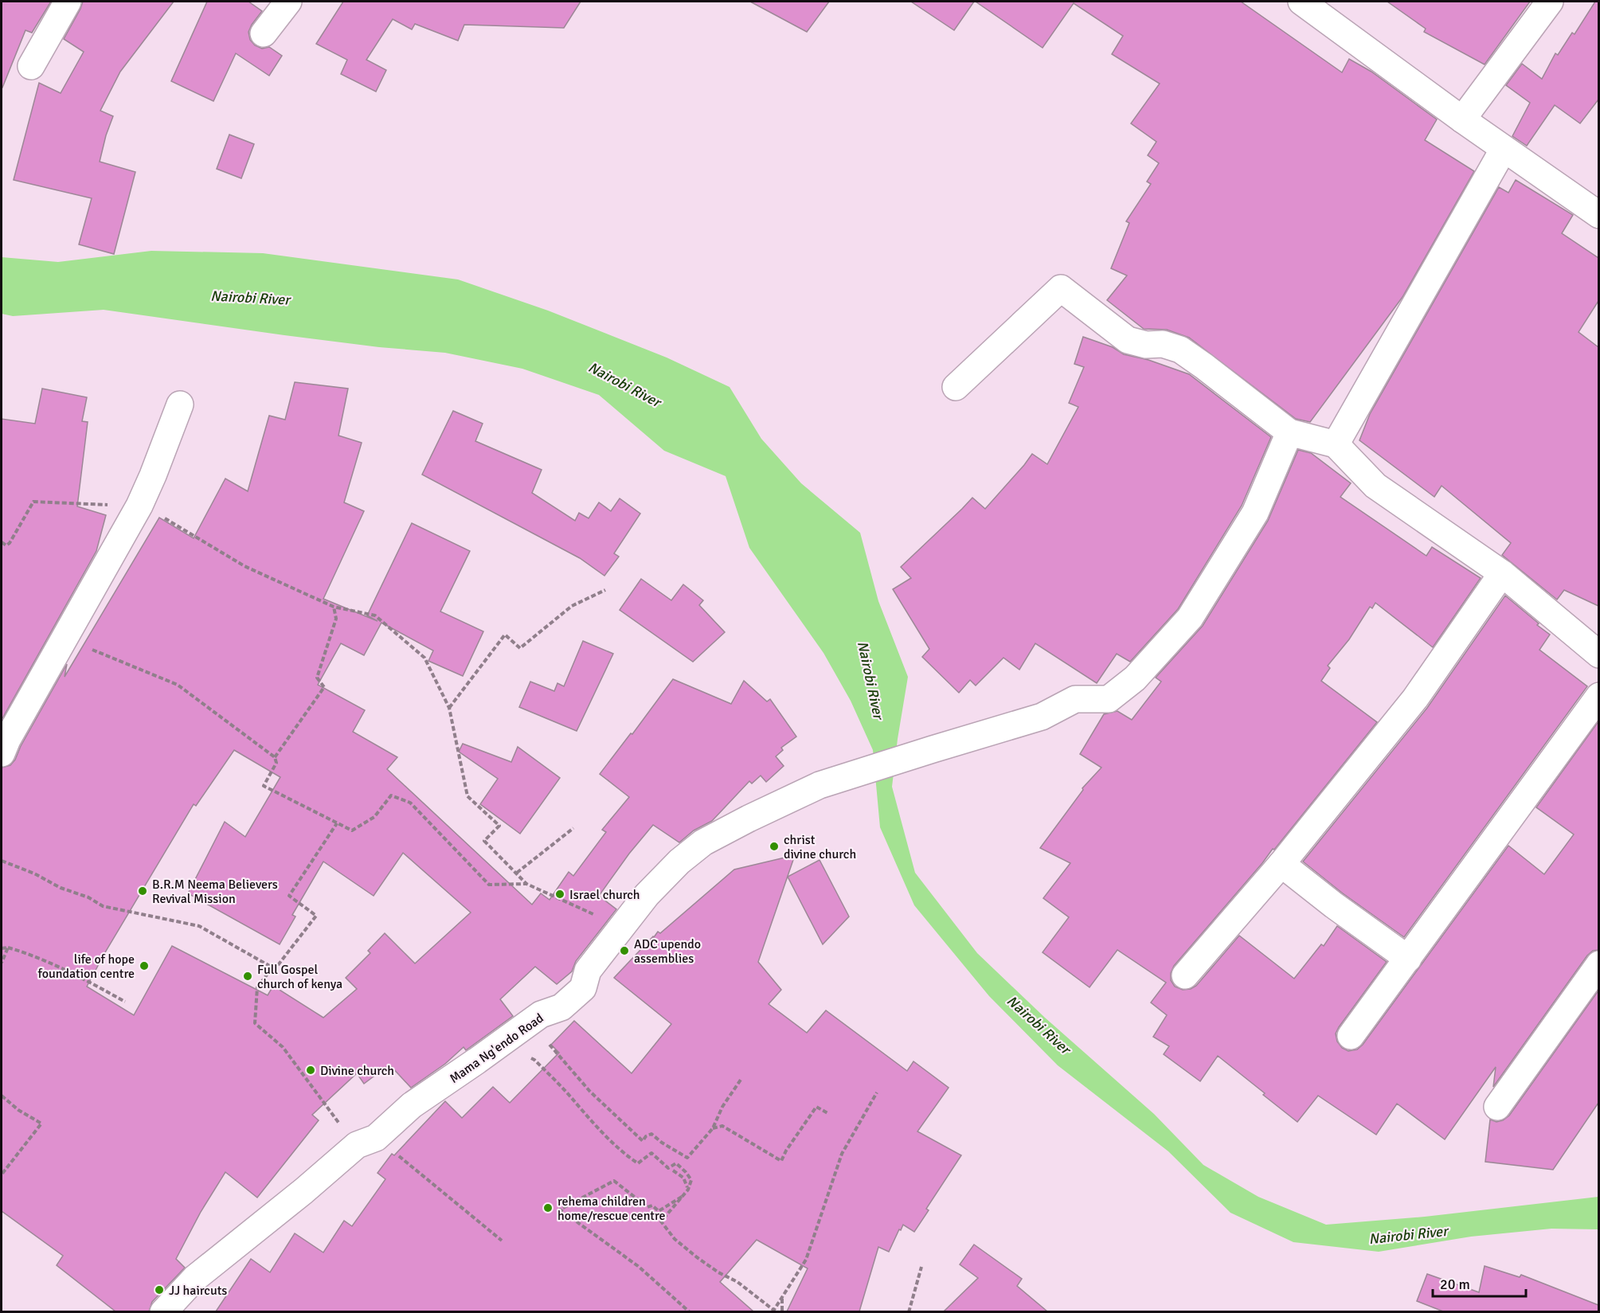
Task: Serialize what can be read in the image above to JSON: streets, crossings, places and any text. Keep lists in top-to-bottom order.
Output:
{
  "streets": {
    "street": ["Mama Ng'endo Road"]
  },
  "water": ["Nairobi River"],
  "places": [
    "christ divine church",
    "B.R.M Neema Believers Revival Mission",
    "Israel church",
    "ADC upendo assemblies",
    "life of hope foundation centre",
    "Full Gospel church of kenya",
    "Divine church",
    "rehema children home/rescue centre",
    "JJ haircuts"
  ],
  "scale_bar": "20 m"
}
